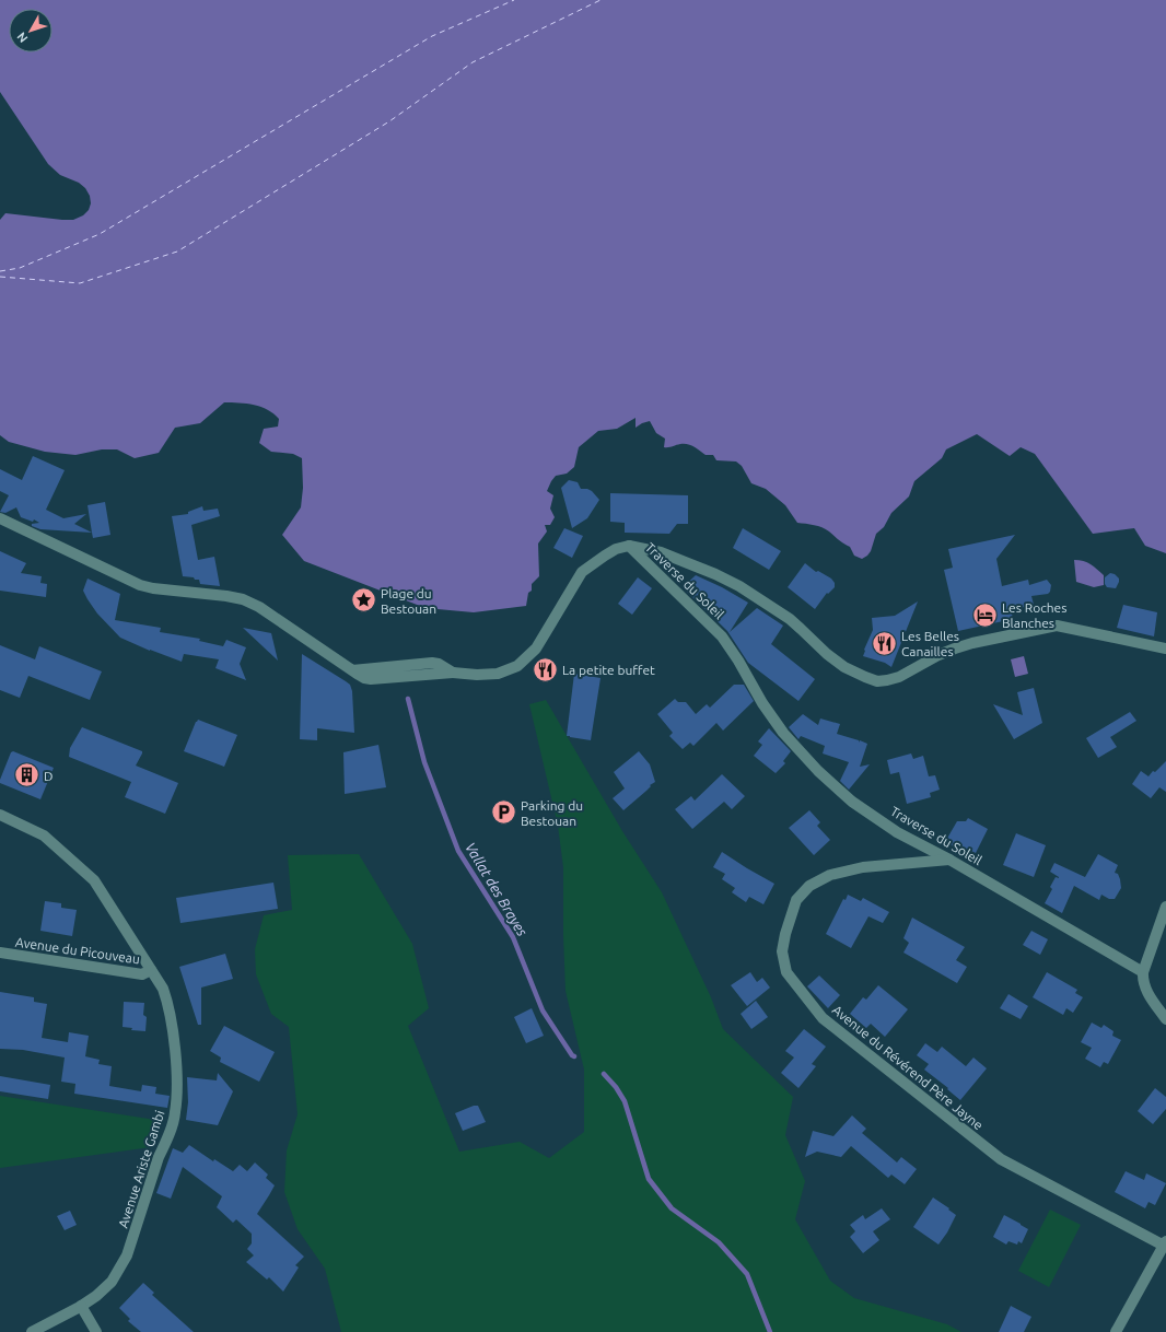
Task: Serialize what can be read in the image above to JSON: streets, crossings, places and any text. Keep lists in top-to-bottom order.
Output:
{
  "streets": {
    "street": [
      "Traverse du Soleil",
      "Avenue du Picouveau",
      "Avenue du Révérend Père Jayne",
      "Avenue Ariste Gambi"
    ]
  },
  "crossings": [
    ["Traverse du Soleil", "Avenue du Révérend Père Jayne"],
    ["Avenue du Picouveau", "Avenue Ariste Gambi"]
  ],
  "water": ["Vallat des Brayes"],
  "places": {
    "place": ["Plage du Bestouan"],
    "hotel": ["Les Roches Blanches"],
    "restaurant": ["Les Belles Canailles", "La petite buffet"],
    "building": ["D"],
    "parking": ["Parking du Bestouan"]
  },
  "north": "bottom left"
}
